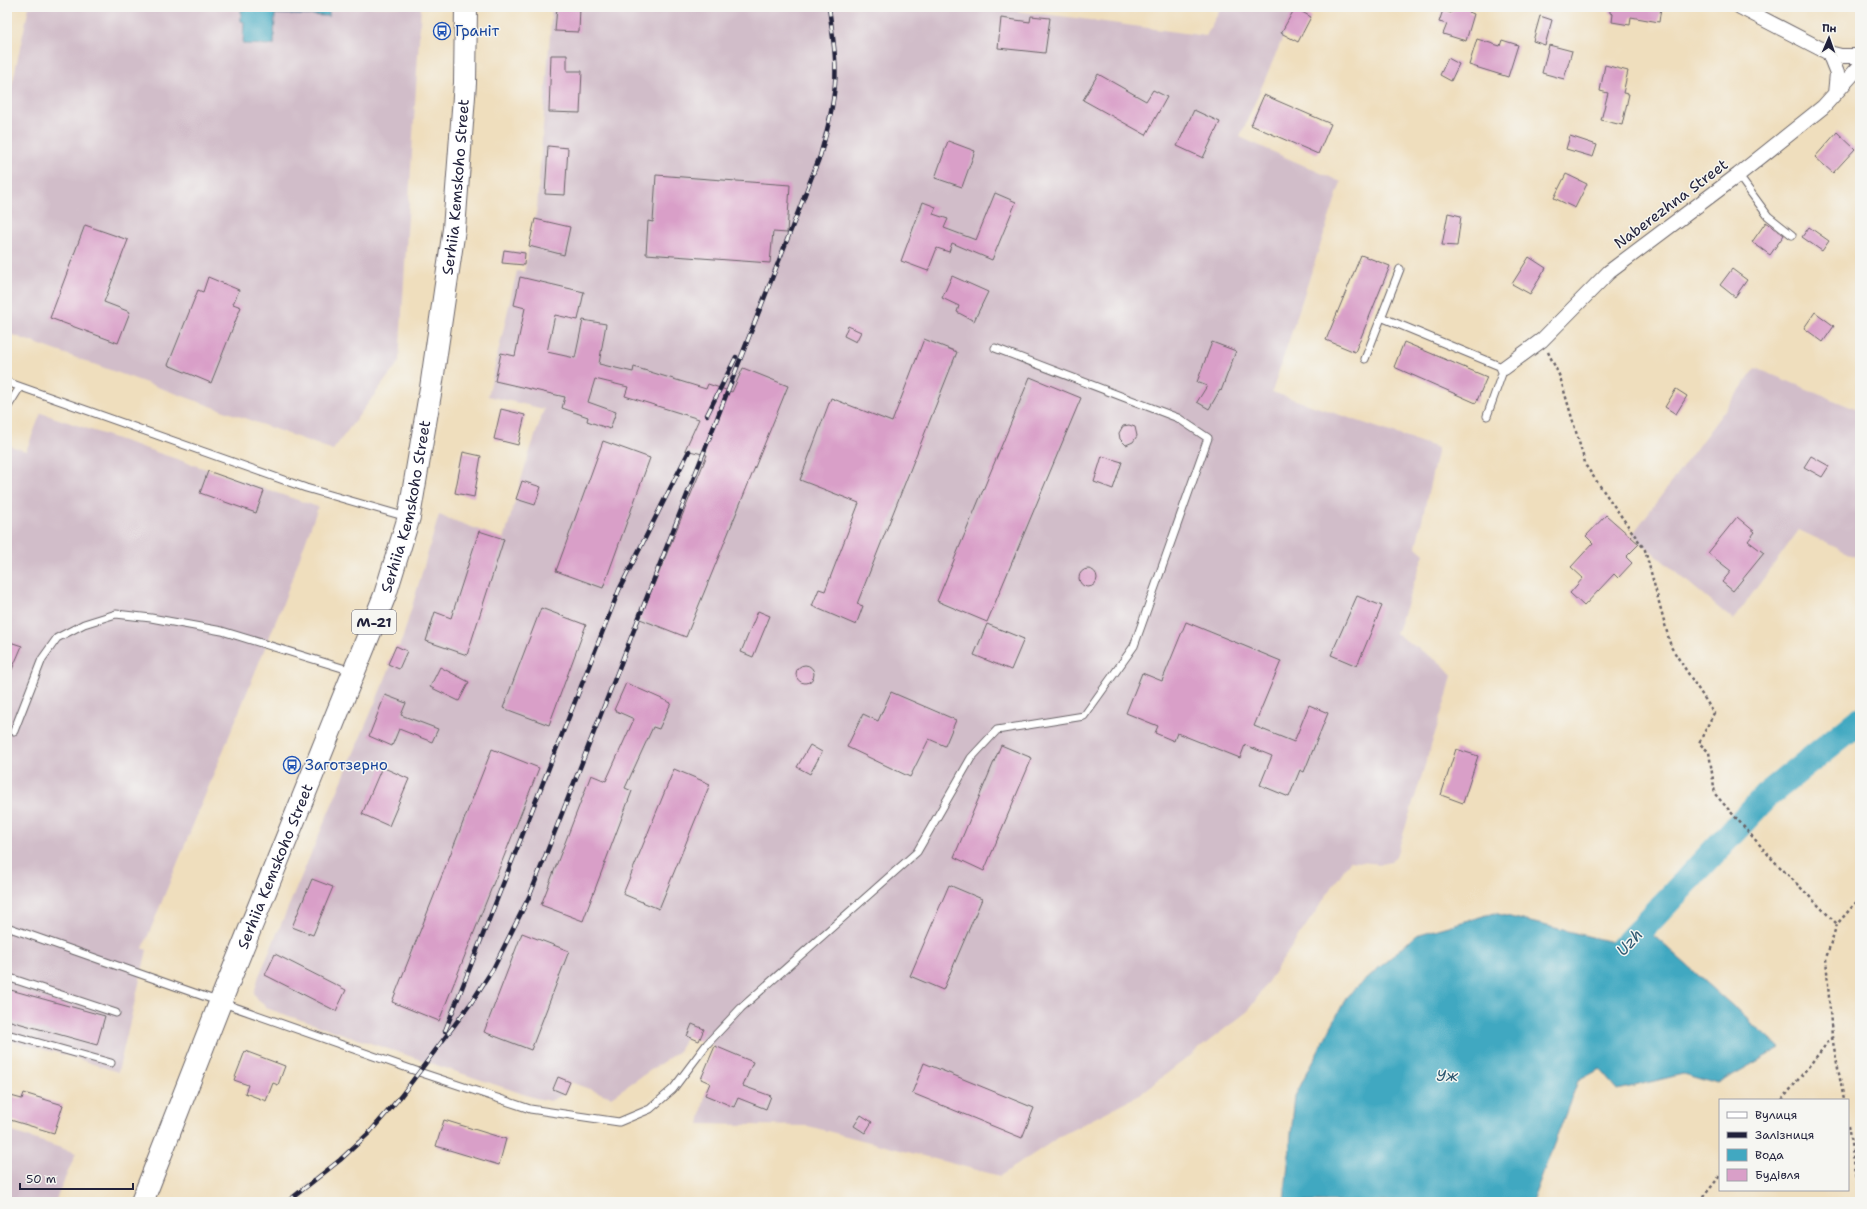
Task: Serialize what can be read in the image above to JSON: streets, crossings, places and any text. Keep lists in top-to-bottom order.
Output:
{
  "streets": {
    "highway": ["Serhiia Kemskoho Street", "М-21"],
    "street": ["Naberezhna Street"]
  },
  "water": ["Uzh", "Уж"],
  "places": {
    "bus stop": ["Граніт", "Заготзерно"]
  },
  "legend": [
    "Вулиця",
    "Залізниця",
    "Вода",
    "Будівля"
  ],
  "scale_bar": "50 m",
  "north": "top"
}
